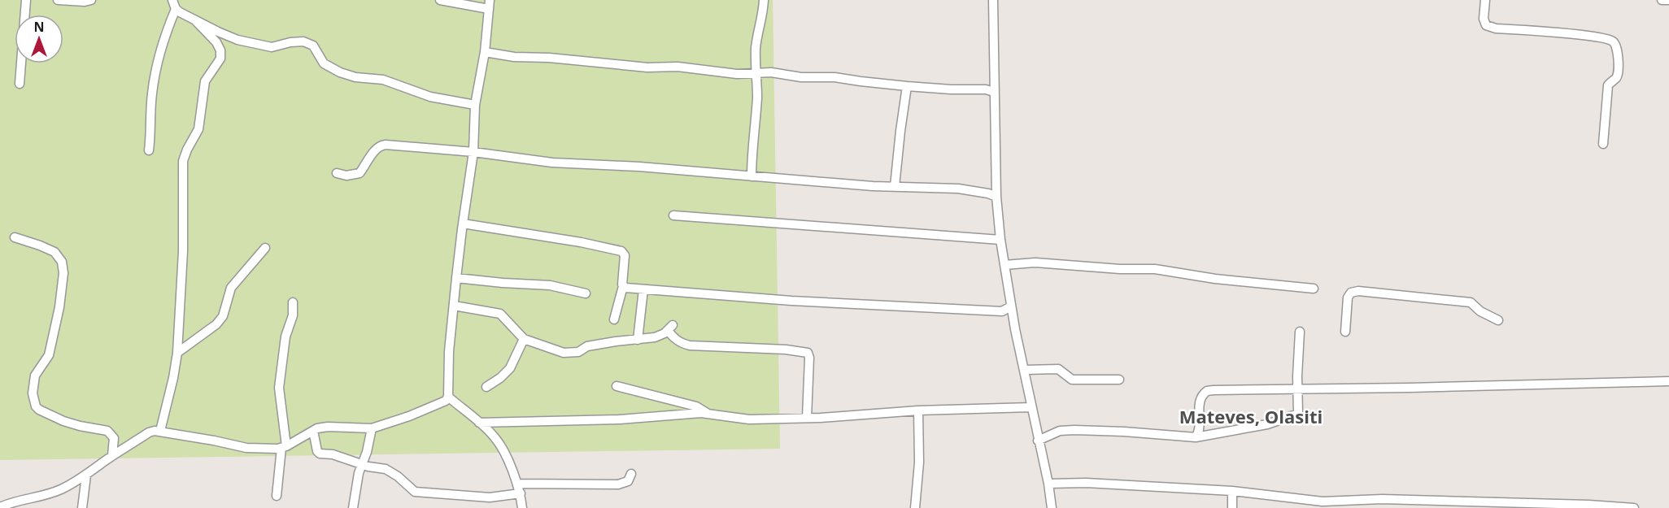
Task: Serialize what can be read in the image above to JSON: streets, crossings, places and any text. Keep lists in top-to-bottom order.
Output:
{
  "districts": ["Mateves, Olasiti"],
  "north": "top"
}
